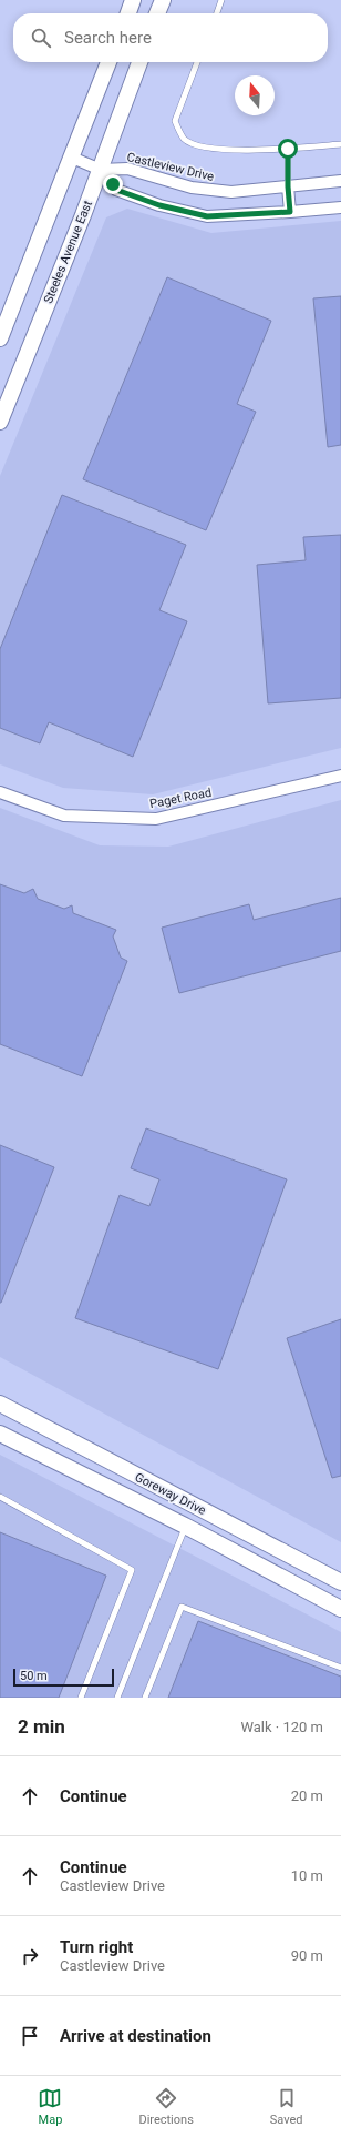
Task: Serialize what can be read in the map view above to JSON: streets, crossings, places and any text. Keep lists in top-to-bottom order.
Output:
{
  "streets": {
    "main road": ["Steeles Avenue East", "Goreway Drive"],
    "street": ["Castleview Drive", "Paget Road"]
  },
  "crossings": [
    ["Castleview Drive", "Steeles Avenue East"]
  ],
  "scale_bar": "50 m",
  "north": "top",
  "page": {
    "search": "Search here",
    "scale": "50 m",
    "heading": ["2 min", "Walk · 120 m"],
    "list": [
      ["Continue", "20 m"],
      ["Continue", "Castleview Drive", "10 m"],
      ["Turn right", "Castleview Drive", "90 m"],
      "Arrive at destination"
    ],
    "nav": ["Map", "Directions", "Saved"]
  }
}
